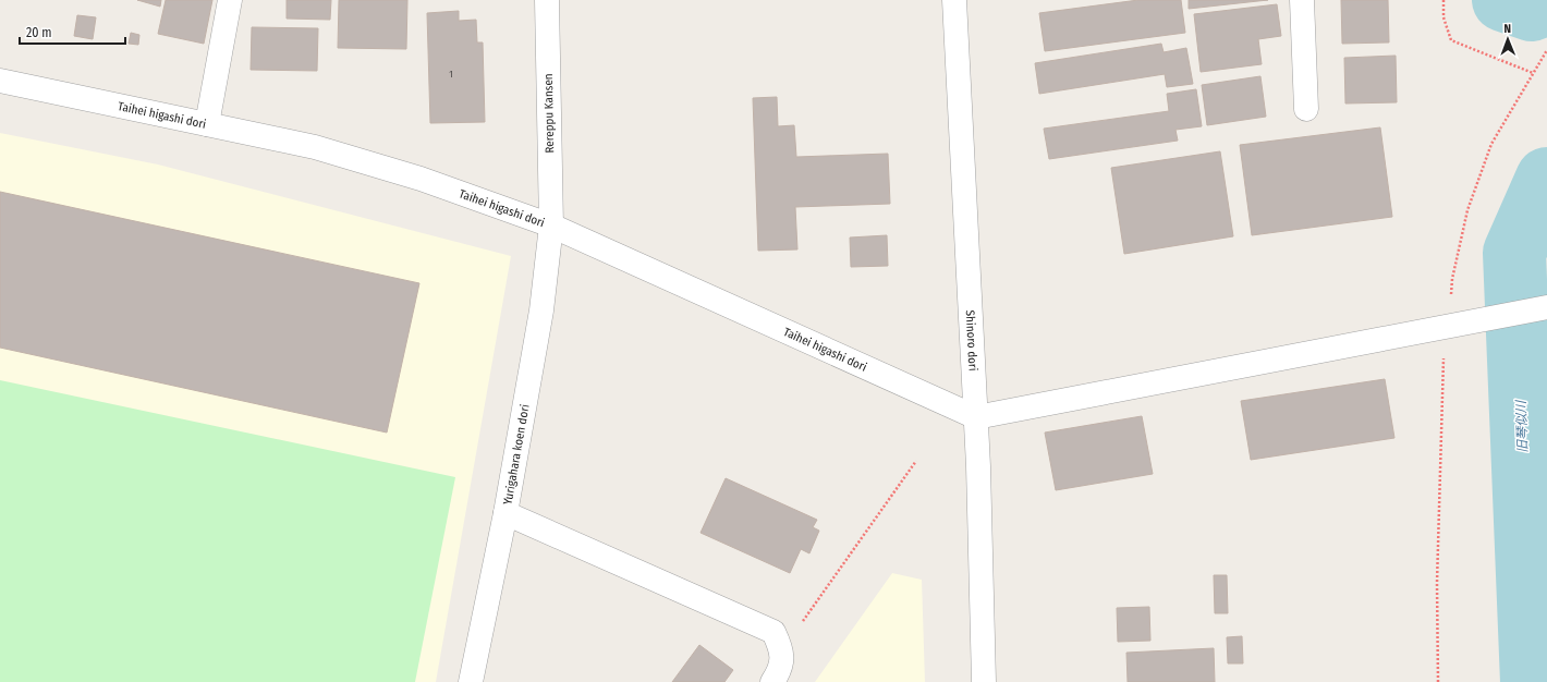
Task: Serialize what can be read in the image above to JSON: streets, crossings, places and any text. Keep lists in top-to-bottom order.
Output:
{
  "streets": {
    "street": [
      "Rereppu Kansen",
      "Taihei higashi dori",
      "Shinoro dori",
      "Yurigahara koen dori"
    ]
  },
  "crossings": [
    ["Rereppu Kansen", "Taihei higashi dori"],
    ["Rereppu Kansen", "Yurigahara koen dori"],
    ["Taihei higashi dori", "Shinoro dori"],
    ["Taihei higashi dori", "Yurigahara koen dori"]
  ],
  "water": ["旧琴似川"],
  "house_numbers": ["1"],
  "scale_bar": "20 m",
  "north": "top"
}
